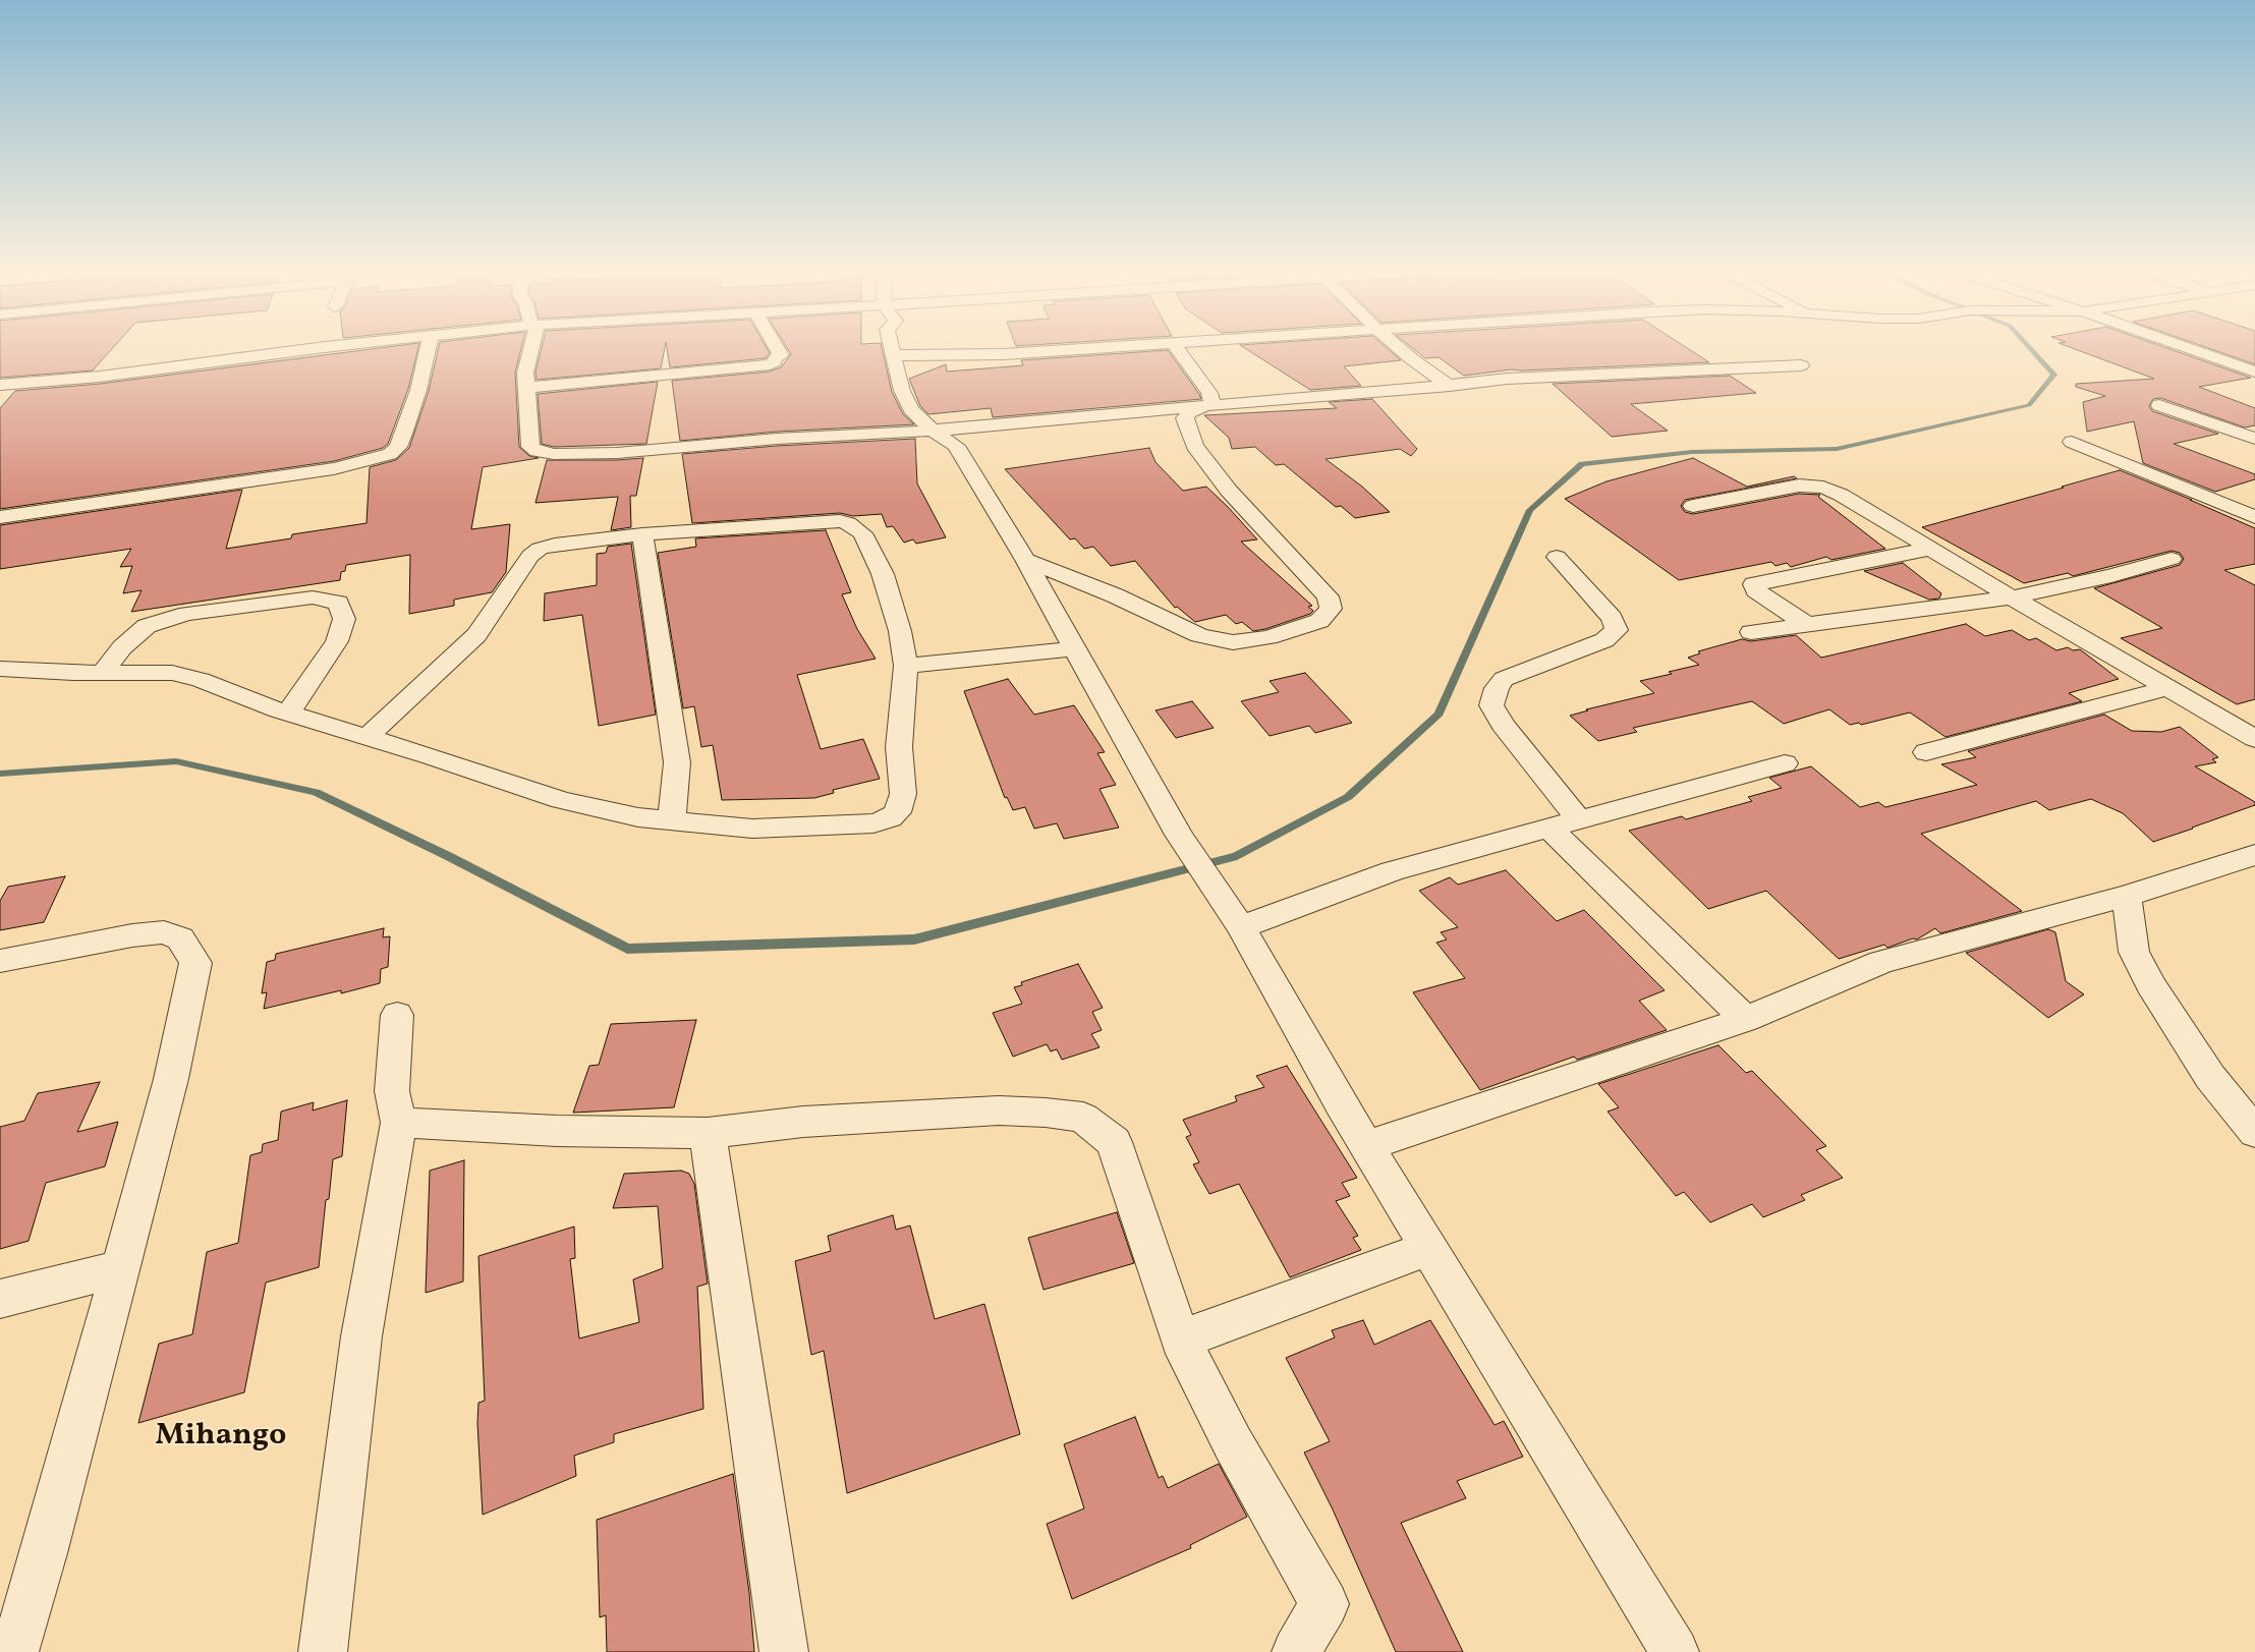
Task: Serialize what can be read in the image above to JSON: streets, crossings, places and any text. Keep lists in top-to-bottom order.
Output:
{
  "districts": ["Mihango"]
}
